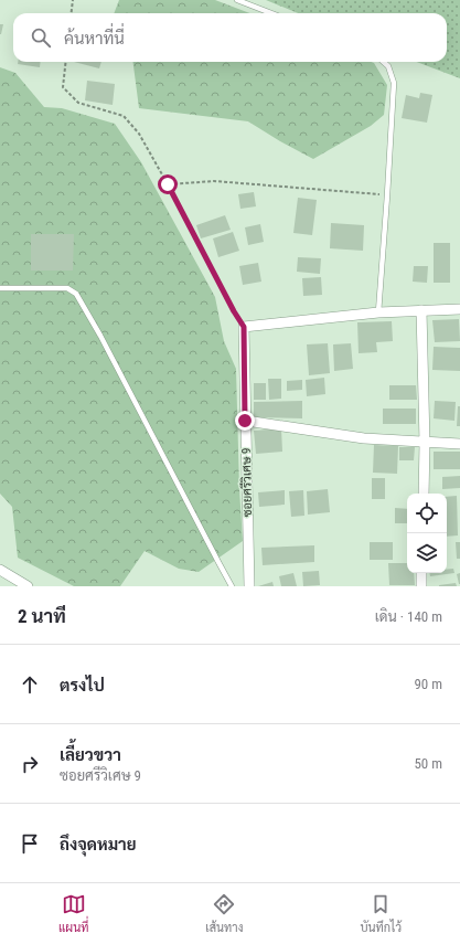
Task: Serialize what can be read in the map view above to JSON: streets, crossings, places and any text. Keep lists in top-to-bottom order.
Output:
{
  "streets": {
    "street": ["ซอยศรีวิเศษ 9"]
  },
  "page": {
    "search": "ค้นหาที่นี่",
    "heading": ["2 นาที", "เดิน · 140 m"],
    "list": [
      ["ตรงไป", "90 m"],
      ["เลี้ยวขวา", "ซอยศรีวิเศษ 9", "50 m"],
      "ถึงจุดหมาย"
    ],
    "nav": ["แผนที่", "เส้นทาง", "บันทึกไว้"]
  }
}
